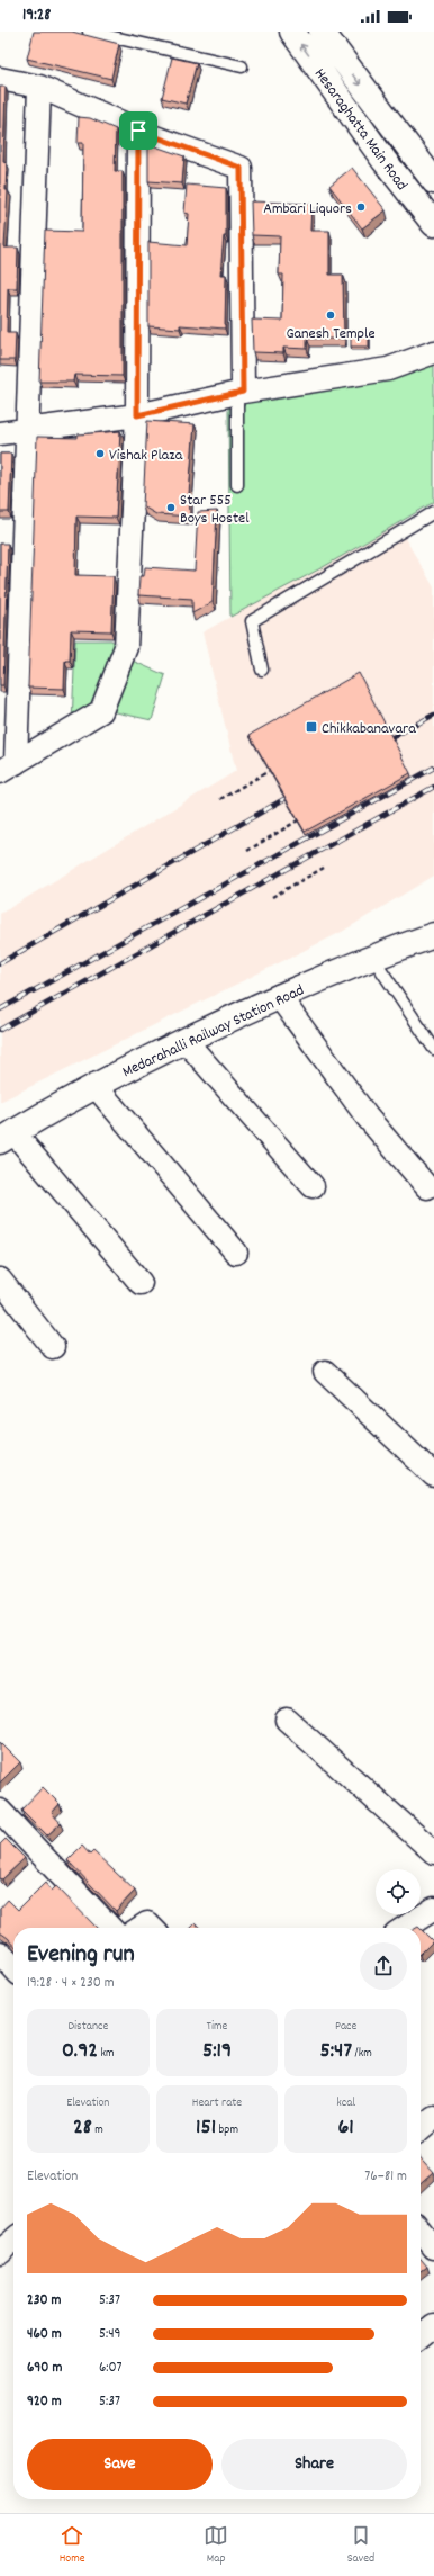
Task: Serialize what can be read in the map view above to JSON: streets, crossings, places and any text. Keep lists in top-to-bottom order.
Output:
{
  "streets": {
    "street": ["Hesaraghatta Main Road", "Medarahalli Railway Station Road"]
  },
  "places": {
    "other": [
      "Ambari Liquors",
      "Ganesh Temple",
      "Vishak Plaza",
      "Star 555 Boys Hostel"
    ],
    "transit": ["Chikkabanavara"]
  },
  "page": {
    "status": "19:28",
    "heading": ["Evening run", "19:28 · 4 × 230 m"],
    "stats": [
      ["Distance", "0.92 km"],
      ["Time", "5:19"],
      ["Pace", "5:47 /km"],
      ["Elevation", "28 m"],
      ["Heart rate", "151 bpm"],
      ["kcal", "61"]
    ],
    "chart": ["Elevation", "76–81 m"],
    "list": [
      {
        "name": "230 m",
        "note": "5:37"
      },
      {
        "name": "460 m",
        "note": "5:49"
      },
      {
        "name": "690 m",
        "note": "6:07"
      },
      {
        "name": "920 m",
        "note": "5:37"
      }
    ],
    "buttons": ["Save", "Share"],
    "tabs": ["Home", "Map", "Saved"]
  }
}
